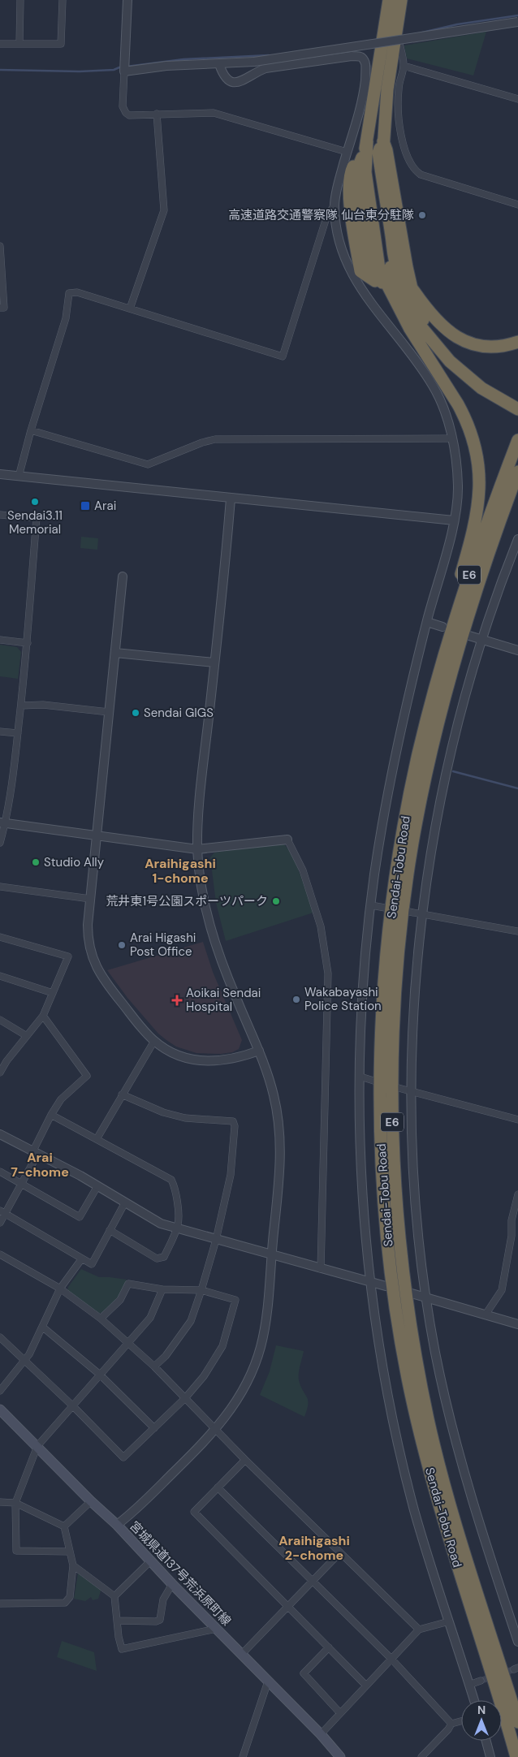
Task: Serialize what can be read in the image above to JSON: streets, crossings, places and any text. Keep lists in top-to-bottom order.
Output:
{
  "streets": {
    "highway": ["E6", "Sendai-Tobu Road"],
    "main road": ["宮城県道137号荒浜原町線"]
  },
  "districts": ["Araihigashi 1-chome", "Arai 7-chome", "Araihigashi 2-chome"],
  "places": {
    "other": [
      "高速道路交通警察隊 仙台東分駐隊",
      "Sendai3.11 Memorial",
      "Sendai GIGS",
      "Studio Ally",
      "荒井東1号公園スポーツパーク",
      "Arai Higashi Post Office",
      "Wakabayashi Police Station"
    ],
    "transit": ["Arai"],
    "health": ["Aoikai Sendai Hospital"]
  },
  "north": "top"
}
